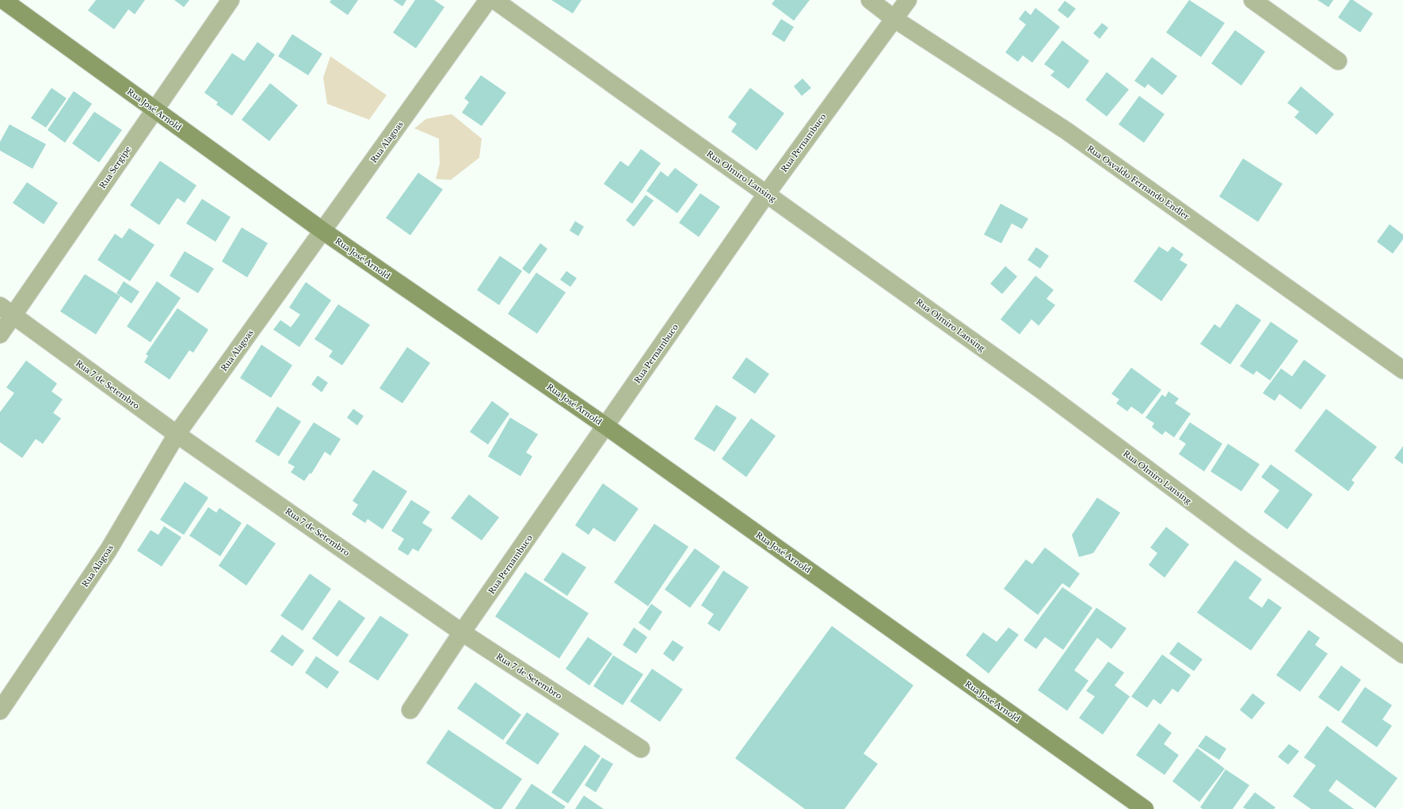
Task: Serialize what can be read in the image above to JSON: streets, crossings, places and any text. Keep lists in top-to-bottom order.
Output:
{
  "streets": {
    "street": [
      "Rua José Arnold",
      "Rua Alagoas",
      "Rua Pernambuco",
      "Rua Sergipe",
      "Rua Olmiro Lansing",
      "Rua Osvaldo Fernando Endler",
      "Rua 7 de Setembro"
    ]
  },
  "crossings": [
    ["Rua José Arnold", "Rua Alagoas"],
    ["Rua José Arnold", "Rua Pernambuco"],
    ["Rua José Arnold", "Rua Sergipe"],
    ["Rua Alagoas", "Rua 7 de Setembro"],
    ["Rua Pernambuco", "Rua Olmiro Lansing"],
    ["Rua Pernambuco", "Rua Osvaldo Fernando Endler"],
    ["Rua Pernambuco", "Rua 7 de Setembro"],
    ["Rua Sergipe", "Rua 7 de Setembro"]
  ]
}
